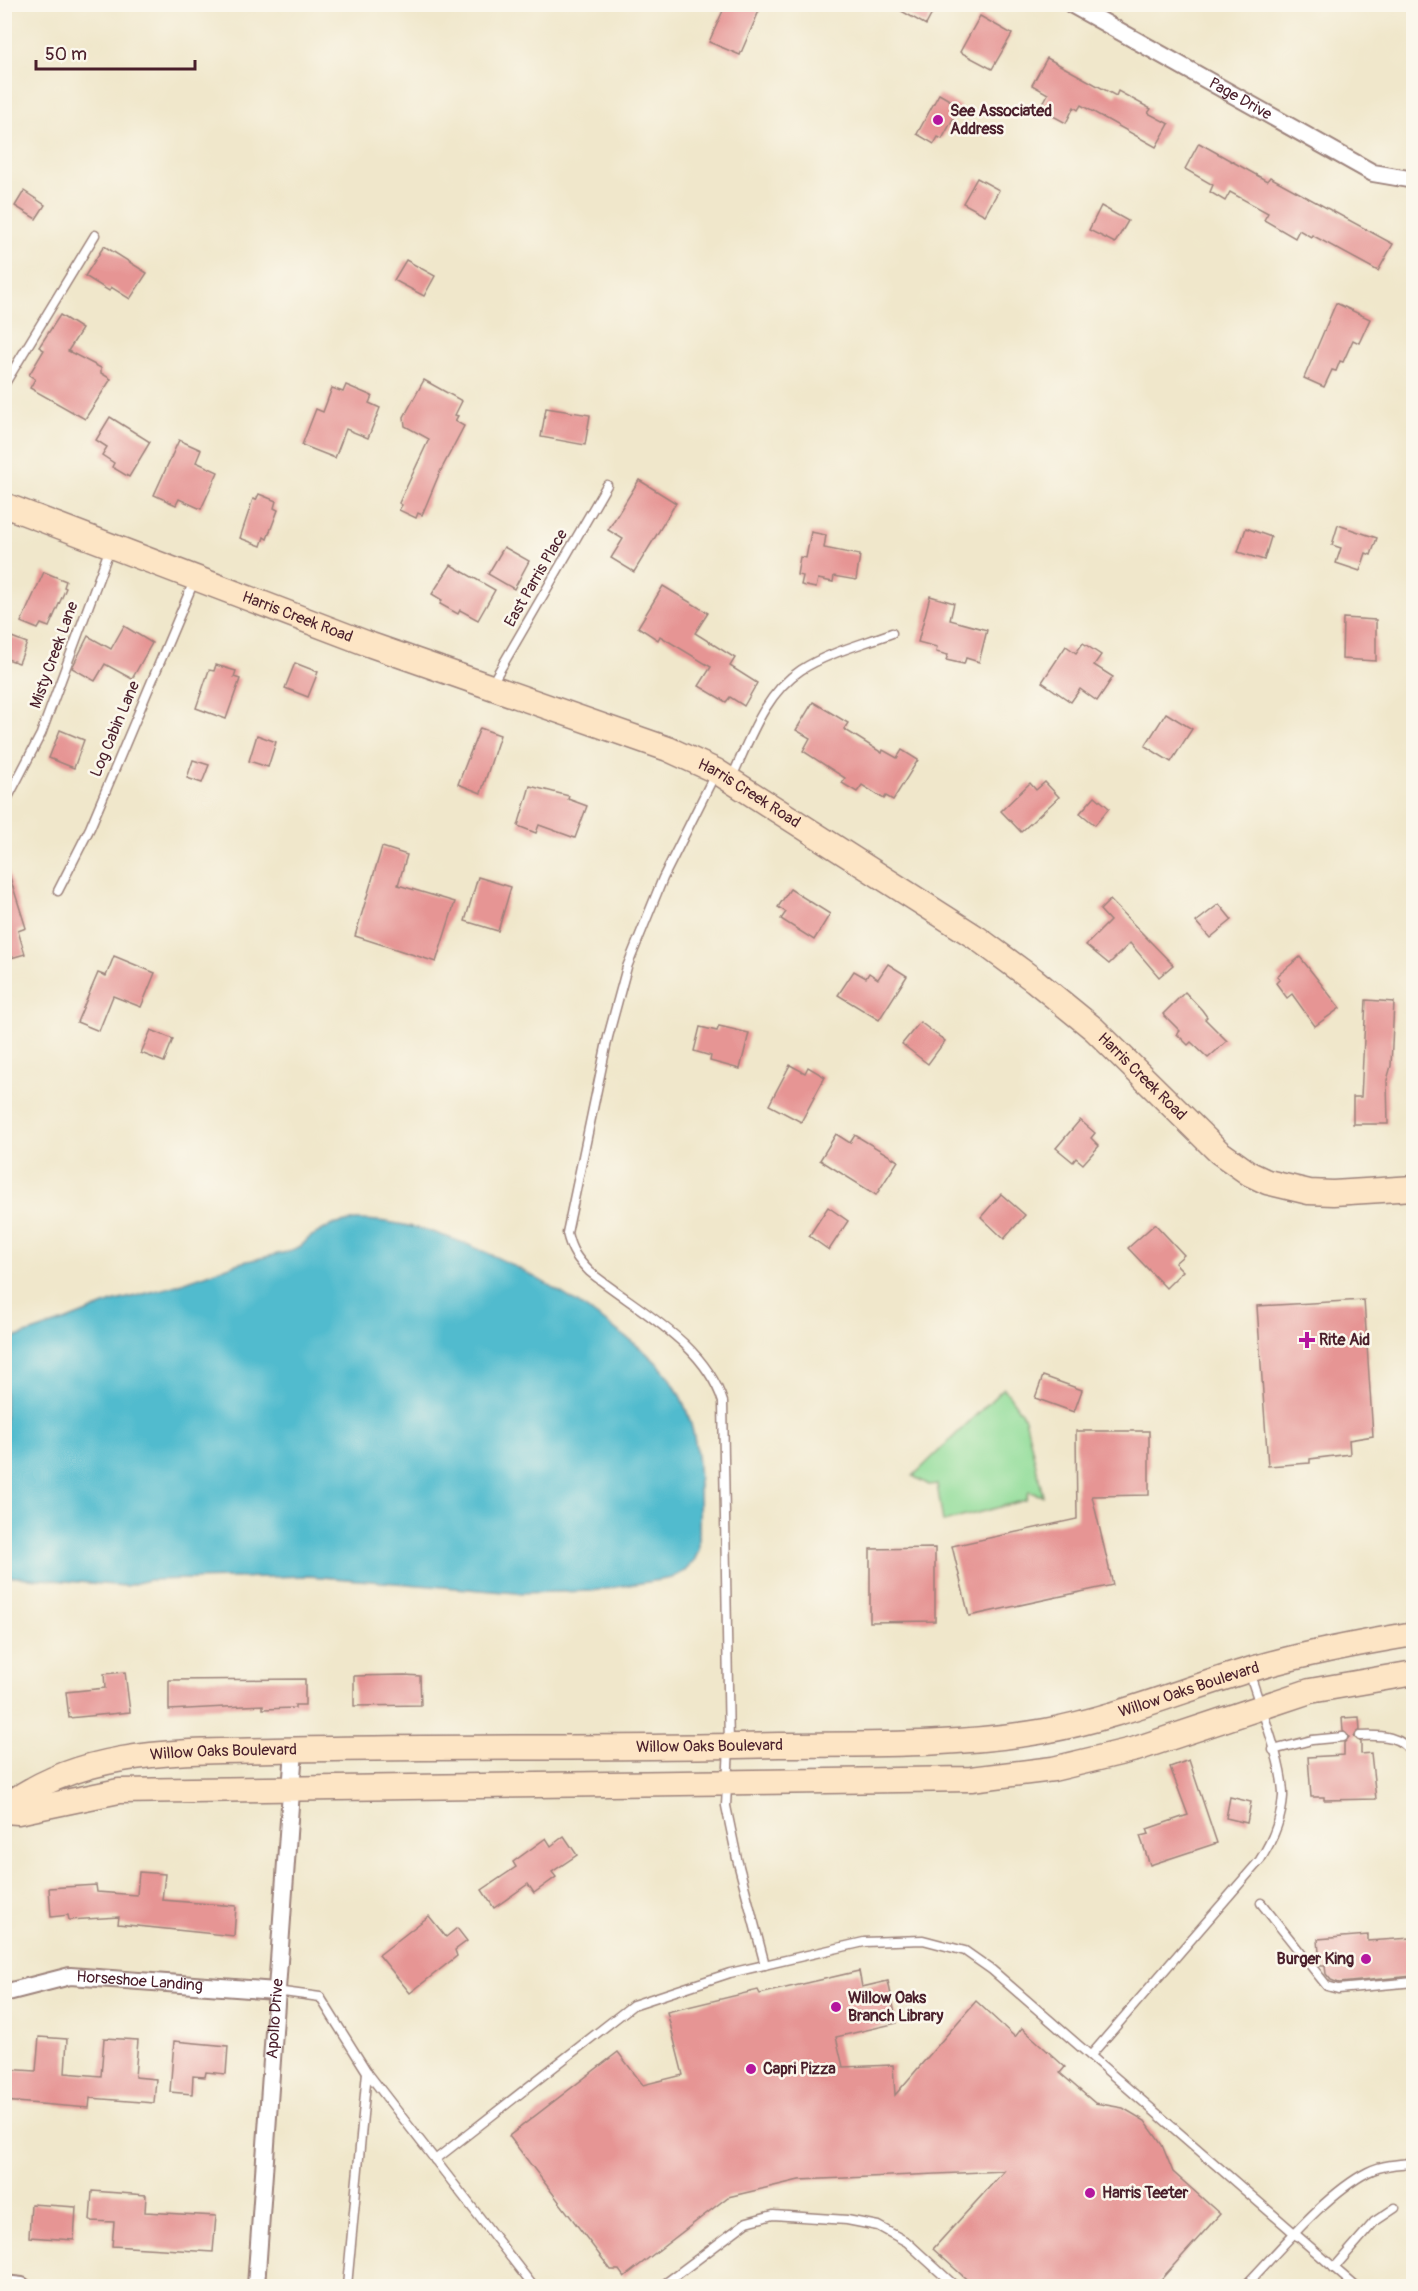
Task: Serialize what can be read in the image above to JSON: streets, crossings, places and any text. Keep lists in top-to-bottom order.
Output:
{
  "streets": {
    "street": [
      "Page Drive",
      "Harris Creek Road",
      "Willow Oaks Boulevard",
      "Horseshoe Landing",
      "Apollo Drive"
    ],
    "lane": ["East Parris Place", "Misty Creek Lane", "Log Cabin Lane"]
  },
  "crossings": [
    ["East Parris Place", "Harris Creek Road"],
    ["Harris Creek Road", "Misty Creek Lane"],
    ["Harris Creek Road", "Log Cabin Lane"],
    ["Willow Oaks Boulevard", "Apollo Drive"],
    ["Horseshoe Landing", "Apollo Drive"]
  ],
  "places": {
    "other": [
      "See Associated Address",
      "Burger King",
      "Willow Oaks Branch Library",
      "Capri Pizza",
      "Harris Teeter"
    ],
    "health": ["Rite Aid"]
  },
  "scale_bar": "50 m"
}
